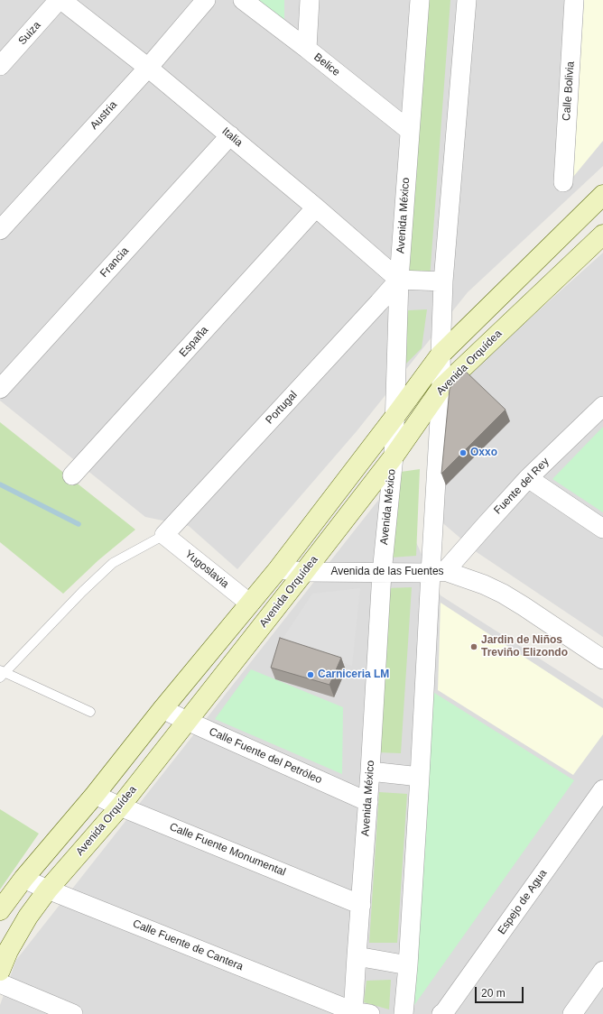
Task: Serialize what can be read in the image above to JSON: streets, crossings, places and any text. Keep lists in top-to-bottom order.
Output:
{
  "streets": {
    "street": [
      "Suiza",
      "Belice",
      "Calle Bolivia",
      "Austria",
      "Italia",
      "Avenida México",
      "Francia",
      "España",
      "Avenida Orquídea",
      "Portugal",
      "Fuente del Rey",
      "Yugoslavia",
      "Avenida de las Fuentes",
      "Calle Fuente del Petróleo",
      "Calle Fuente Monumental",
      "Espejo de Agua",
      "Calle Fuente de Cantera"
    ]
  },
  "crossings": [
    ["Suiza", "Italia"],
    ["Belice", "Avenida México"],
    ["Austria", "Italia"],
    ["Italia", "Avenida México"],
    ["Italia", "Francia"],
    ["Italia", "España"],
    ["Italia", "Portugal"],
    ["Avenida México", "Avenida Orquídea"],
    ["Avenida México", "Portugal"],
    ["Avenida México", "Avenida de las Fuentes"],
    ["Avenida México", "Calle Fuente del Petróleo"],
    ["Avenida México", "Calle Fuente Monumental"],
    ["Avenida México", "Calle Fuente de Cantera"],
    ["Avenida Orquídea", "Yugoslavia"],
    ["Avenida Orquídea", "Avenida de las Fuentes"],
    ["Avenida Orquídea", "Calle Fuente del Petróleo"],
    ["Avenida Orquídea", "Calle Fuente Monumental"],
    ["Avenida Orquídea", "Calle Fuente de Cantera"],
    ["Portugal", "Yugoslavia"],
    ["Fuente del Rey", "Avenida de las Fuentes"]
  ],
  "places": ["Oxxo", "Jardin de Niños Treviño Elizondo", "Carniceria LM"],
  "scale_bar": "20 m"
}
